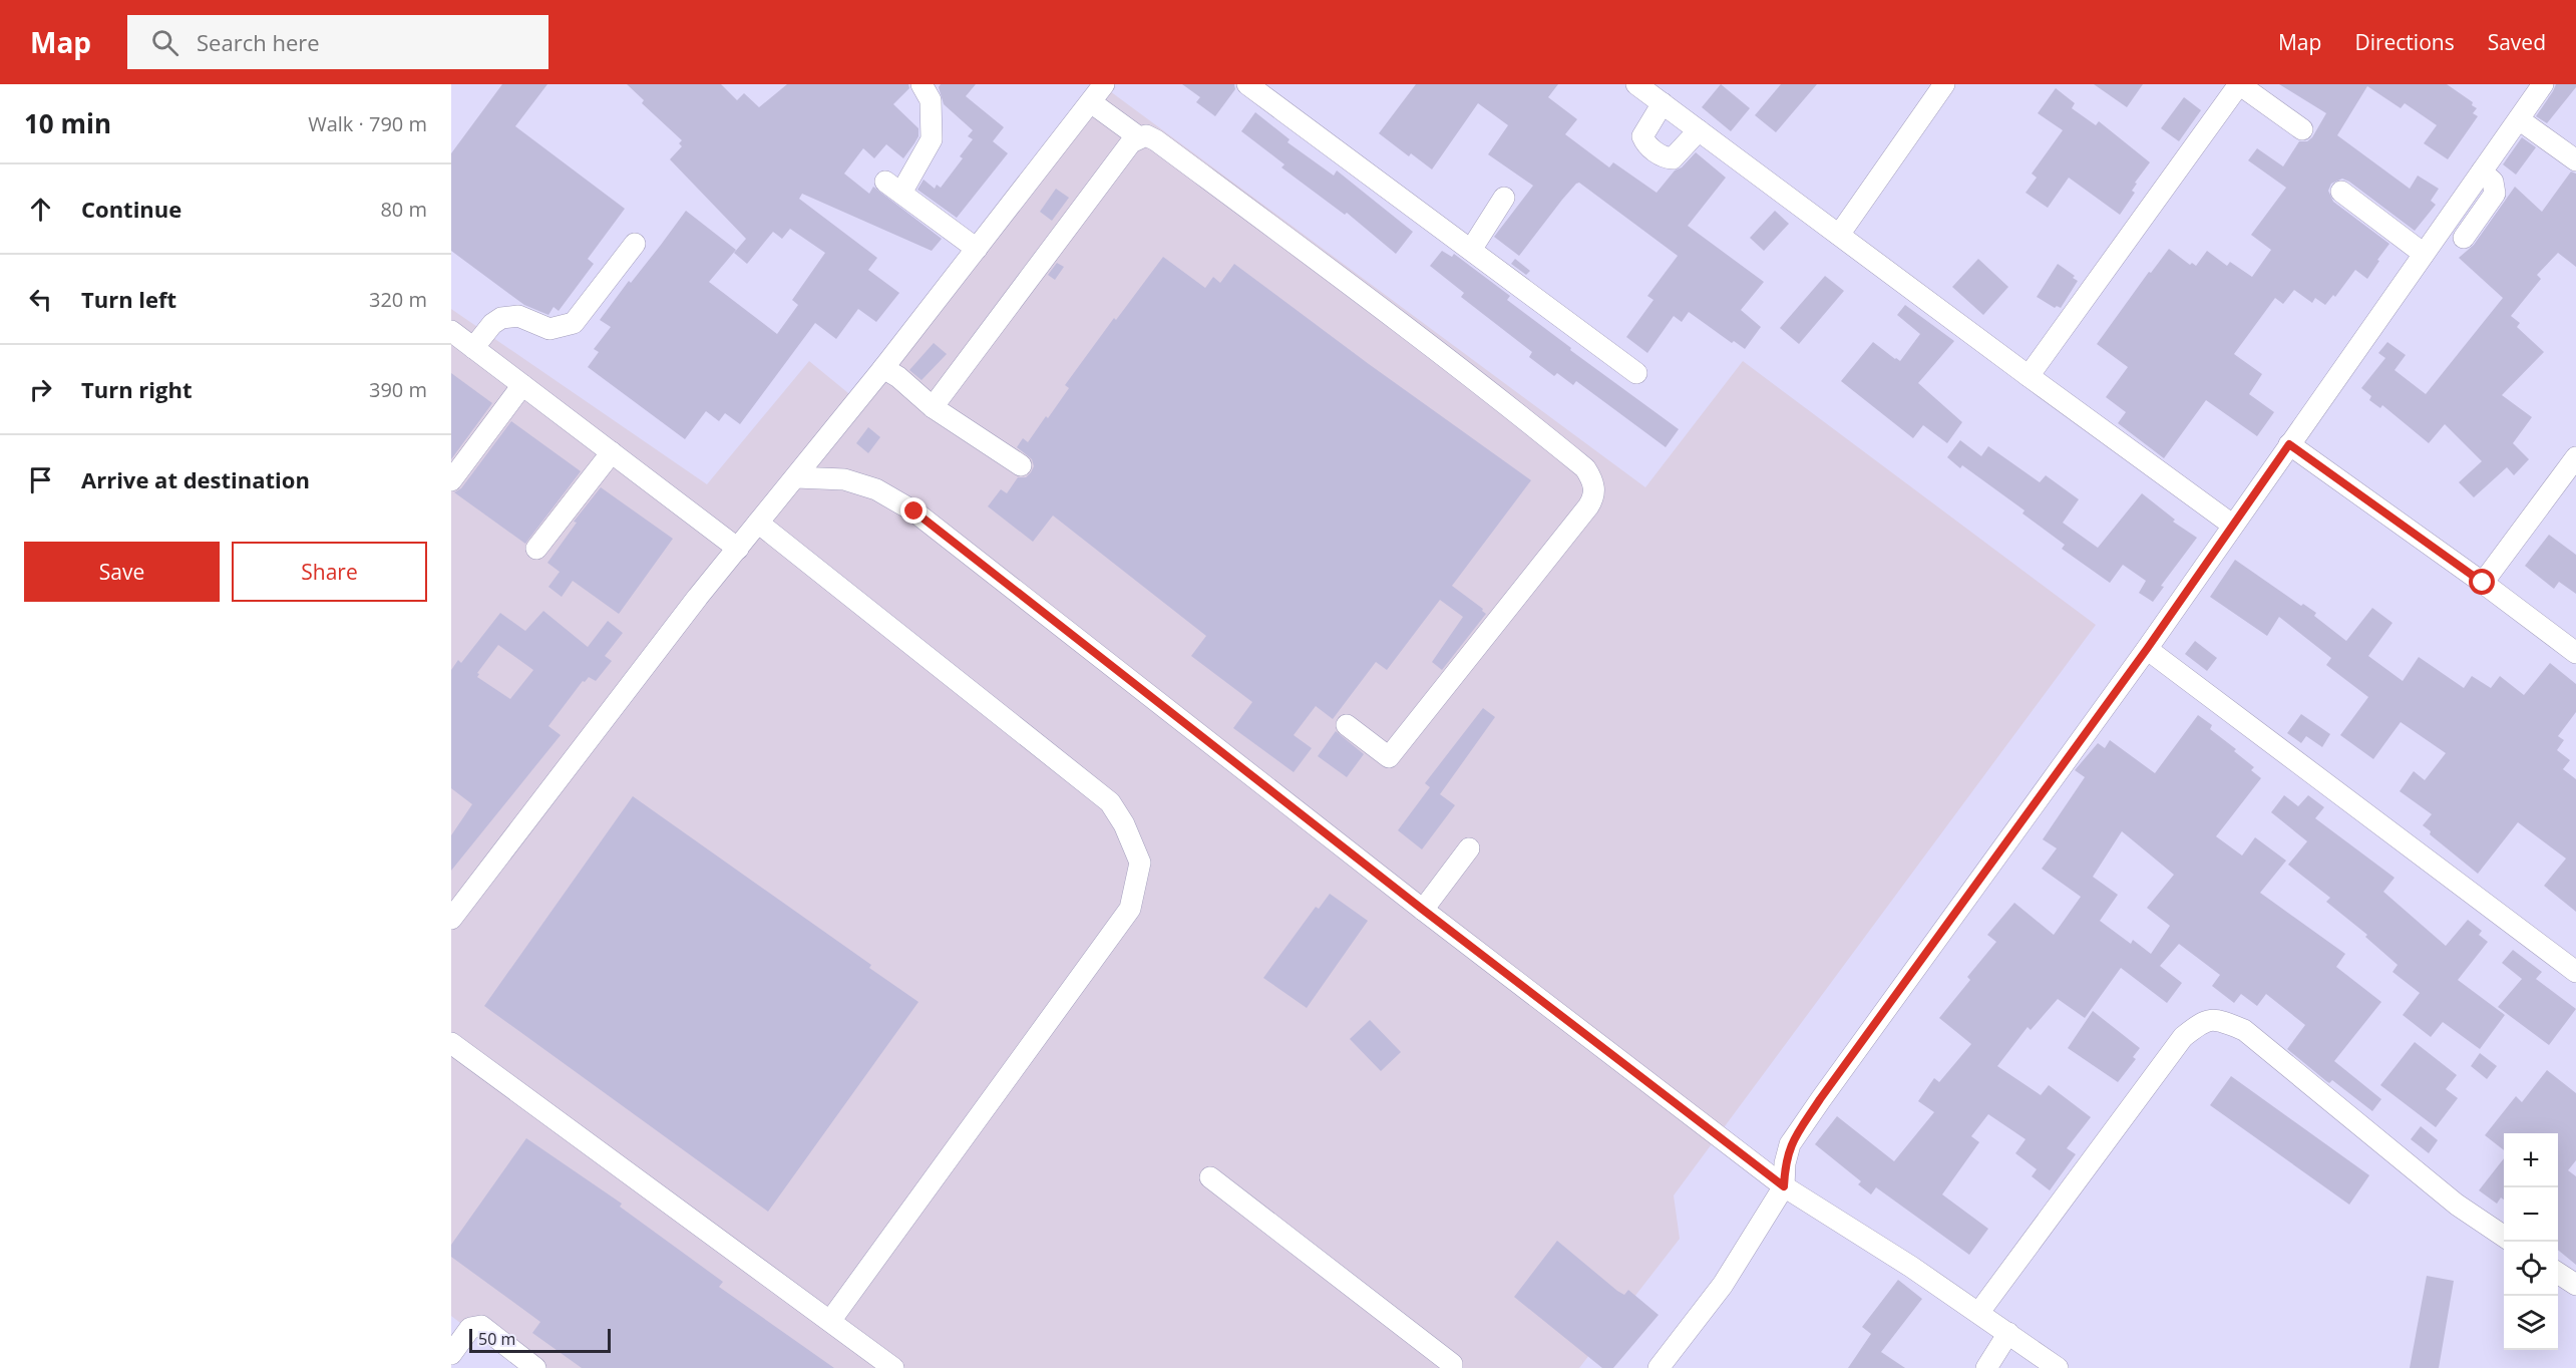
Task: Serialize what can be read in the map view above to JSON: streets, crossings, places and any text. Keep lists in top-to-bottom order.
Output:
{
  "scale_bar": "50 m",
  "page": {
    "header": "Map",
    "search": "Search here",
    "nav": ["Map", "Directions", "Saved"],
    "heading": ["10 min", "Walk · 790 m"],
    "list": [
      ["Continue", "80 m"],
      ["Turn left", "320 m"],
      ["Turn right", "390 m"],
      "Arrive at destination"
    ],
    "buttons": ["Save", "Share"],
    "map_buttons": ["+", "−"],
    "scale": "50 m"
  }
}
